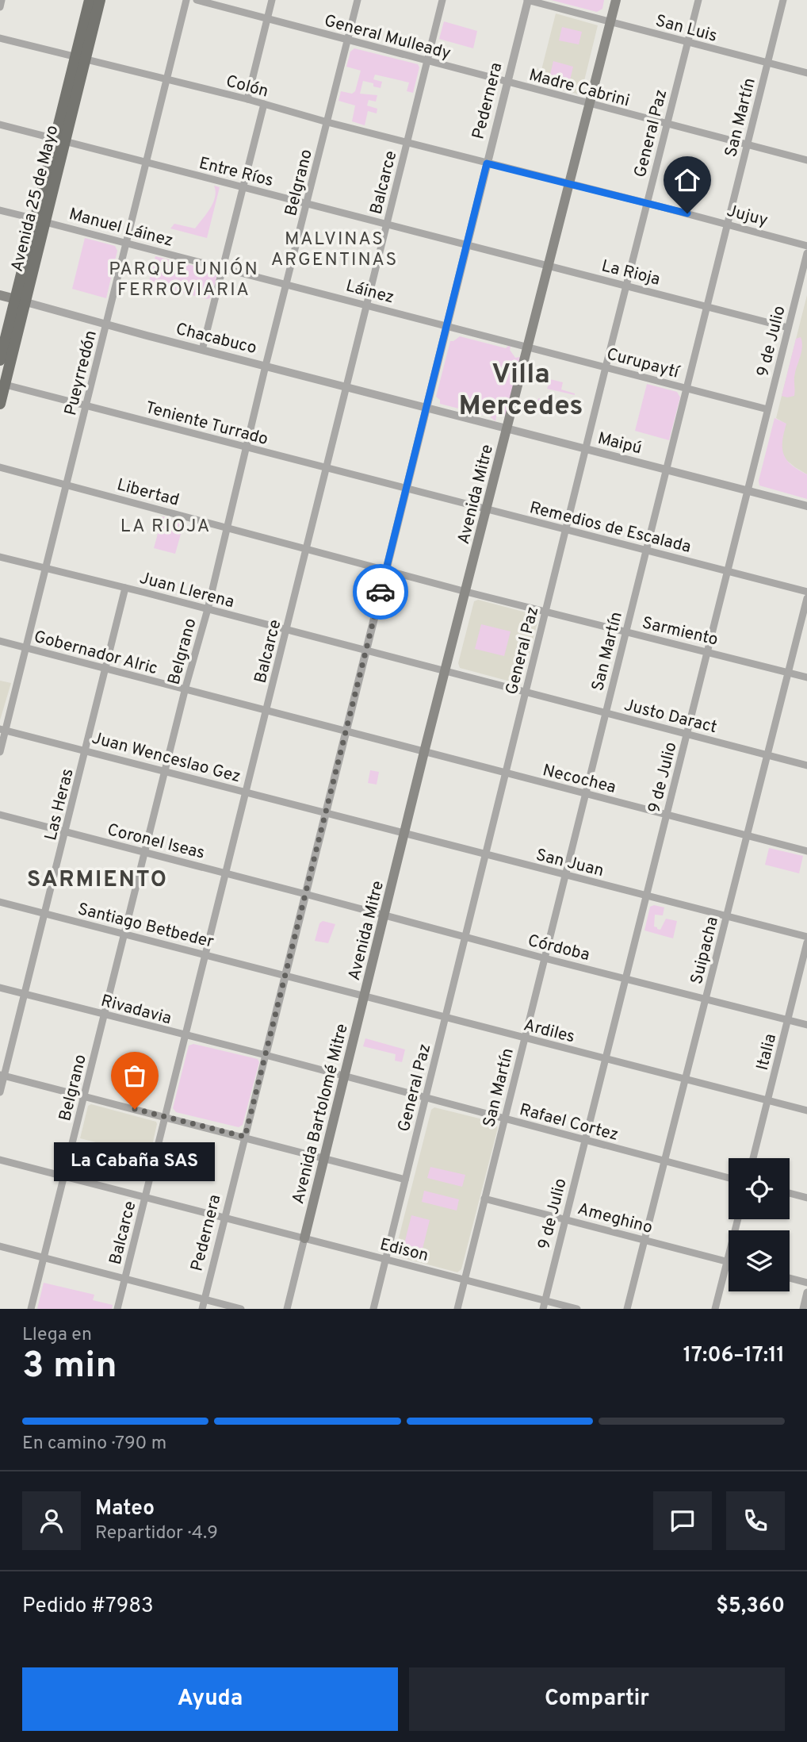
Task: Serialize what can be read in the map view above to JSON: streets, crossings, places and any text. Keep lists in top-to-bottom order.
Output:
{
  "streets": {
    "main road": [
      "Avenida 25 de Mayo",
      "Chacabuco",
      "Avenida Mitre",
      "Avenida Bartolomé Mitre"
    ],
    "street": [
      "San Luis",
      "General Mulleady",
      "Colón",
      "Madre Cabrini",
      "Pedernera",
      "San Martín",
      "General Paz",
      "Entre Ríos",
      "Belgrano",
      "Balcarce",
      "Jujuy",
      "Manuel Láinez",
      "La Rioja",
      "Láinez",
      "9 de Julio",
      "Curupaytí",
      "Pueyrredón",
      "Teniente Turrado",
      "Maipú",
      "Libertad",
      "Remedios de Escalada",
      "Juan Llerena",
      "Sarmiento",
      "Gobernador Alric",
      "Justo Daract",
      "Juan Wenceslao Gez",
      "Necochea",
      "Las Heras",
      "Coronel Iseas",
      "San Juan",
      "Santiago Betbeder",
      "Córdoba",
      "Suipacha",
      "Rivadavia",
      "Ardiles",
      "Italia",
      "Rafael Cortez",
      "Ameghino",
      "Edison"
    ]
  },
  "crossings": [
    ["San Luis", "Pedernera"],
    ["San Luis", "San Martín"],
    ["San Luis", "General Paz"],
    ["San Luis", "Avenida Mitre"],
    ["General Mulleady", "Madre Cabrini"],
    ["General Mulleady", "Pedernera"],
    ["General Mulleady", "Belgrano"],
    ["General Mulleady", "Balcarce"],
    ["Colón", "Pedernera"],
    ["Colón", "Belgrano"],
    ["Colón", "Balcarce"],
    ["Colón", "Avenida 25 de Mayo"],
    ["Colón", "Jujuy"],
    ["Colón", "Pueyrredón"],
    ["Madre Cabrini", "Pedernera"],
    ["Madre Cabrini", "San Martín"],
    ["Madre Cabrini", "General Paz"],
    ["Madre Cabrini", "Avenida Mitre"],
    ["Pedernera", "Entre Ríos"],
    ["Pedernera", "Jujuy"],
    ["Pedernera", "La Rioja"],
    ["Pedernera", "Láinez"],
    ["Pedernera", "Chacabuco"],
    ["Pedernera", "Curupaytí"],
    ["Pedernera", "Teniente Turrado"],
    ["Pedernera", "Maipú"],
    ["Pedernera", "Libertad"],
    ["Pedernera", "Remedios de Escalada"],
    ["Pedernera", "Juan Llerena"],
    ["Pedernera", "Sarmiento"],
    ["Pedernera", "Gobernador Alric"],
    ["Pedernera", "Justo Daract"],
    ["Pedernera", "Juan Wenceslao Gez"],
    ["Pedernera", "Necochea"],
    ["Pedernera", "Coronel Iseas"],
    ["Pedernera", "San Juan"],
    ["Pedernera", "Santiago Betbeder"],
    ["Pedernera", "Córdoba"],
    ["Pedernera", "Rivadavia"],
    ["Pedernera", "Ardiles"],
    ["Pedernera", "Rafael Cortez"],
    ["Pedernera", "Edison"],
    ["San Martín", "Jujuy"],
    ["San Martín", "La Rioja"],
    ["San Martín", "Curupaytí"],
    ["San Martín", "Maipú"],
    ["San Martín", "Remedios de Escalada"],
    ["San Martín", "Sarmiento"],
    ["San Martín", "Justo Daract"],
    ["San Martín", "Necochea"],
    ["San Martín", "San Juan"],
    ["San Martín", "Córdoba"],
    ["San Martín", "Ardiles"],
    ["San Martín", "Rafael Cortez"],
    ["San Martín", "Ameghino"],
    ["San Martín", "Edison"],
    ["General Paz", "Jujuy"],
    ["General Paz", "La Rioja"],
    ["General Paz", "Curupaytí"],
    ["General Paz", "Maipú"],
    ["General Paz", "Remedios de Escalada"],
    ["General Paz", "Sarmiento"],
    ["General Paz", "Justo Daract"],
    ["General Paz", "Necochea"],
    ["General Paz", "San Juan"],
    ["General Paz", "Córdoba"],
    ["General Paz", "Ardiles"],
    ["General Paz", "Rafael Cortez"],
    ["General Paz", "Edison"],
    ["Entre Ríos", "Belgrano"],
    ["Entre Ríos", "Balcarce"],
    ["Entre Ríos", "Avenida 25 de Mayo"],
    ["Entre Ríos", "La Rioja"],
    ["Entre Ríos", "Pueyrredón"],
    ["Belgrano", "Manuel Láinez"],
    ["Belgrano", "Láinez"],
    ["Belgrano", "Chacabuco"],
    ["Belgrano", "Teniente Turrado"],
    ["Belgrano", "Libertad"],
    ["Belgrano", "Juan Llerena"],
    ["Belgrano", "Gobernador Alric"],
    ["Belgrano", "Juan Wenceslao Gez"],
    ["Belgrano", "Coronel Iseas"],
    ["Belgrano", "Santiago Betbeder"],
    ["Belgrano", "Rivadavia"],
    ["Belgrano", "Edison"],
    ["Balcarce", "Láinez"],
    ["Balcarce", "Chacabuco"],
    ["Balcarce", "Teniente Turrado"],
    ["Balcarce", "Libertad"],
    ["Balcarce", "Juan Llerena"],
    ["Balcarce", "Gobernador Alric"],
    ["Balcarce", "Juan Wenceslao Gez"],
    ["Balcarce", "Coronel Iseas"],
    ["Balcarce", "Santiago Betbeder"],
    ["Balcarce", "Rivadavia"],
    ["Balcarce", "Edison"],
    ["Avenida 25 de Mayo", "Manuel Láinez"],
    ["Avenida 25 de Mayo", "Chacabuco"],
    ["Avenida 25 de Mayo", "Teniente Turrado"],
    ["Jujuy", "Avenida Mitre"],
    ["Manuel Láinez", "Láinez"],
    ["Manuel Láinez", "Pueyrredón"],
    ["La Rioja", "9 de Julio"],
    ["La Rioja", "Avenida Mitre"],
    ["Láinez", "Curupaytí"],
    ["Chacabuco", "Pueyrredón"],
    ["Chacabuco", "Maipú"],
    ["9 de Julio", "Curupaytí"],
    ["9 de Julio", "Maipú"],
    ["9 de Julio", "Remedios de Escalada"],
    ["9 de Julio", "Sarmiento"],
    ["9 de Julio", "Justo Daract"],
    ["9 de Julio", "Necochea"],
    ["9 de Julio", "San Juan"],
    ["9 de Julio", "Córdoba"],
    ["9 de Julio", "Ardiles"],
    ["9 de Julio", "Rafael Cortez"],
    ["9 de Julio", "Ameghino"],
    ["9 de Julio", "Edison"],
    ["Curupaytí", "Avenida Mitre"],
    ["Pueyrredón", "Teniente Turrado"],
    ["Pueyrredón", "Libertad"],
    ["Pueyrredón", "Juan Llerena"],
    ["Pueyrredón", "Gobernador Alric"],
    ["Pueyrredón", "Juan Wenceslao Gez"],
    ["Teniente Turrado", "Remedios de Escalada"],
    ["Maipú", "Avenida Mitre"],
    ["Libertad", "Sarmiento"],
    ["Avenida Mitre", "Remedios de Escalada"],
    ["Avenida Mitre", "Sarmiento"],
    ["Avenida Mitre", "Justo Daract"],
    ["Avenida Mitre", "Necochea"],
    ["Avenida Mitre", "San Juan"],
    ["Avenida Mitre", "Córdoba"],
    ["Avenida Mitre", "Ardiles"],
    ["Avenida Mitre", "Avenida Bartolomé Mitre"],
    ["Juan Llerena", "Justo Daract"],
    ["Juan Llerena", "Las Heras"],
    ["Sarmiento", "Suipacha"],
    ["Gobernador Alric", "Necochea"],
    ["Gobernador Alric", "Las Heras"],
    ["Justo Daract", "Suipacha"],
    ["Juan Wenceslao Gez", "Las Heras"],
    ["Juan Wenceslao Gez", "San Juan"],
    ["Necochea", "Suipacha"],
    ["Las Heras", "Coronel Iseas"],
    ["Las Heras", "Santiago Betbeder"],
    ["Las Heras", "Rivadavia"],
    ["Coronel Iseas", "Córdoba"],
    ["San Juan", "Suipacha"],
    ["Santiago Betbeder", "Ardiles"],
    ["Córdoba", "Suipacha"],
    ["Córdoba", "Italia"],
    ["Suipacha", "Ardiles"],
    ["Suipacha", "Rafael Cortez"],
    ["Suipacha", "Ameghino"],
    ["Rivadavia", "Rafael Cortez"],
    ["Ardiles", "Italia"],
    ["Ardiles", "Avenida Bartolomé Mitre"],
    ["Avenida Bartolomé Mitre", "Rafael Cortez"],
    ["Avenida Bartolomé Mitre", "Edison"]
  ],
  "districts": [
    "MALVINAS ARGENTINAS",
    "PARQUE UNIÓN FERROVIARIA",
    "Villa Mercedes",
    "LA RIOJA",
    "SARMIENTO"
  ],
  "places": ["La Cabaña SAS"],
  "page": {
    "bubble": "La Cabaña SAS",
    "heading": ["3 min", "Llega en", "17:06–17:11"],
    "panel": [
      "Mateo",
      "Repartidor · 4.9",
      "Pedido #7983",
      "$5,360"
    ],
    "bar": "En camino · 790 m",
    "buttons": ["Ayuda", "Compartir"]
  }
}
